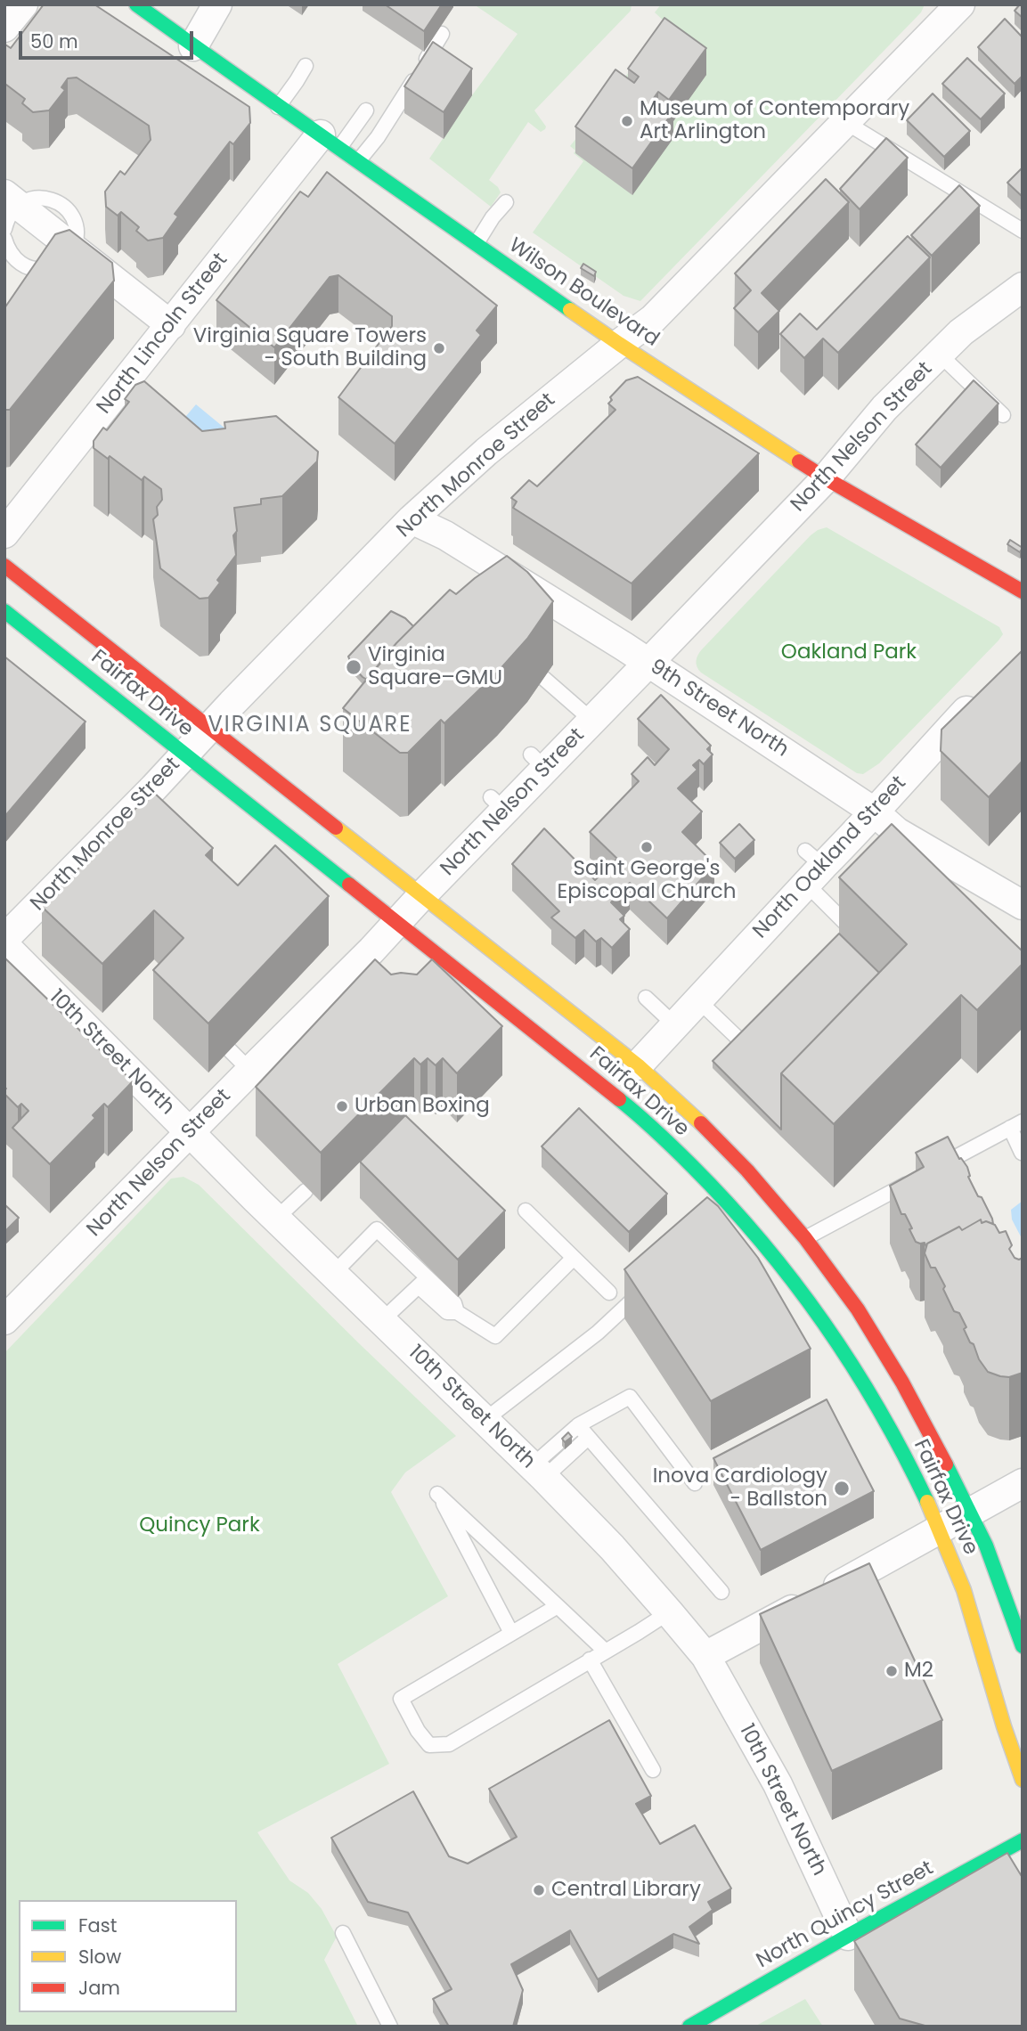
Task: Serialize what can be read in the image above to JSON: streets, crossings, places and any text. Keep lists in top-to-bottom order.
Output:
{
  "streets": {
    "main road": ["Wilson Boulevard", "Fairfax Drive", "North Quincy Street"],
    "street": [
      "North Lincoln Street",
      "North Nelson Street",
      "North Monroe Street",
      "9th Street North",
      "North Oakland Street",
      "10th Street North"
    ]
  },
  "crossings": [
    ["Wilson Boulevard", "North Lincoln Street"],
    ["Wilson Boulevard", "North Nelson Street"],
    ["Wilson Boulevard", "North Monroe Street"],
    ["North Nelson Street", "Fairfax Drive"],
    ["North Nelson Street", "9th Street North"],
    ["North Nelson Street", "10th Street North"],
    ["North Monroe Street", "Fairfax Drive"],
    ["North Monroe Street", "9th Street North"],
    ["Fairfax Drive", "North Oakland Street"],
    ["9th Street North", "North Oakland Street"],
    ["10th Street North", "North Quincy Street"]
  ],
  "districts": ["VIRGINIA SQUARE"],
  "parks": ["Oakland Park", "Quincy Park"],
  "places": [
    "Museum of Contemporary Art Arlington",
    "Virginia Square Towers - South Building",
    "Virginia Square–GMU",
    "Saint George's Episcopal Church",
    "Urban Boxing",
    "Inova Cardiology - Ballston",
    "M2",
    "Central Library"
  ],
  "legend": ["Fast", "Slow", "Jam"],
  "scale_bar": "50 m"
}
